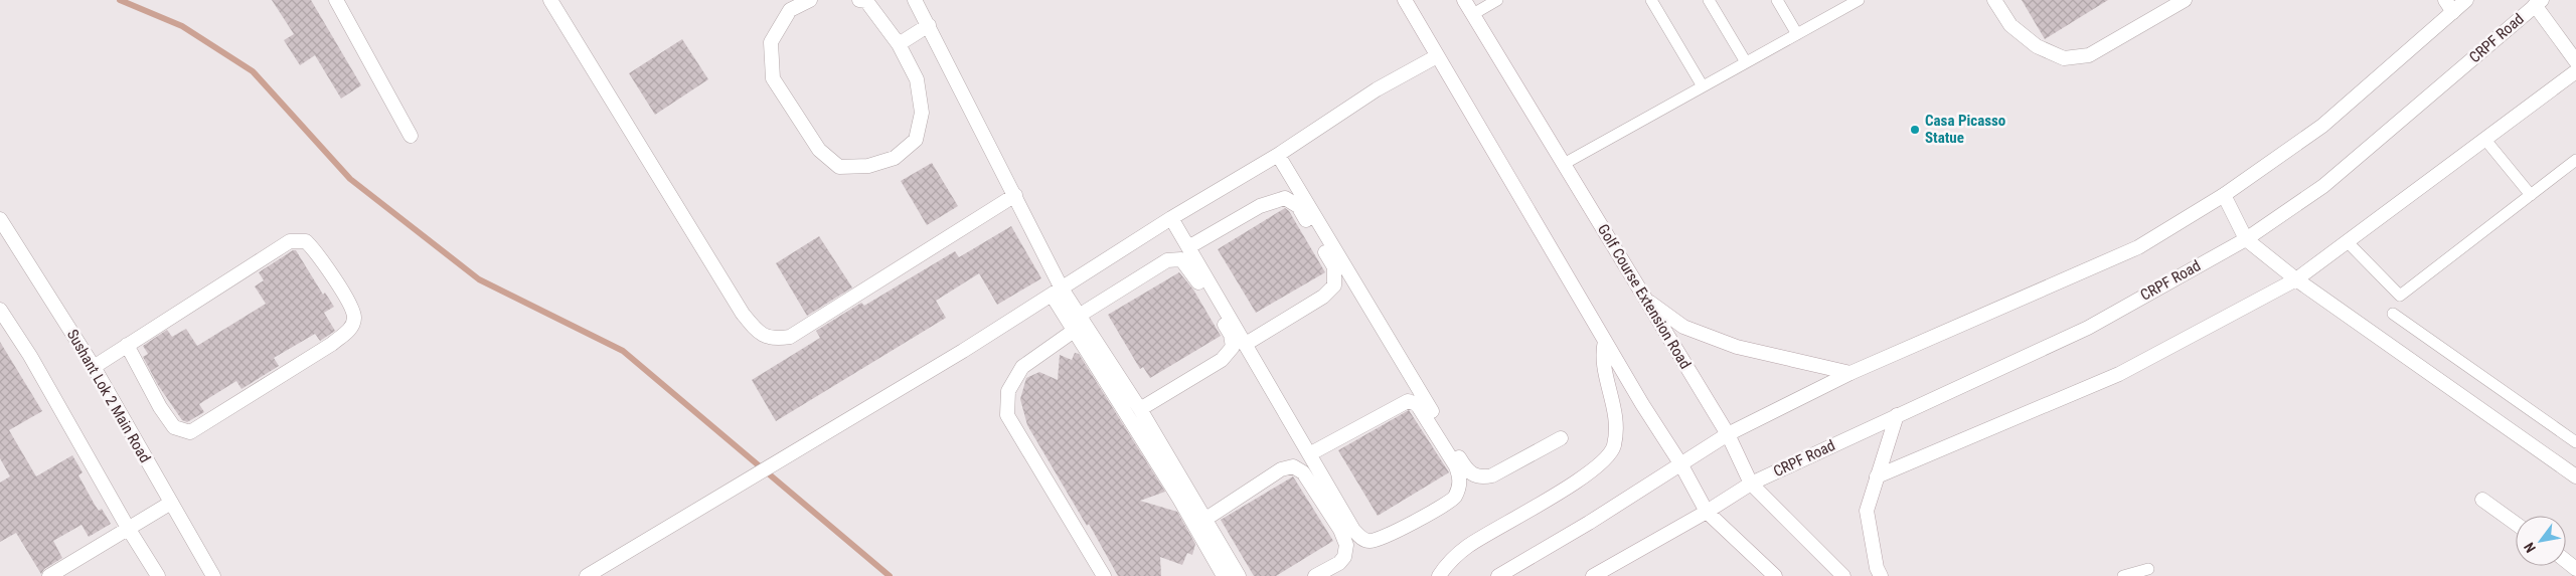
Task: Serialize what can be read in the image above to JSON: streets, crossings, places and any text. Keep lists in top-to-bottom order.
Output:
{
  "streets": {
    "street": ["CRPF Road", "Golf Course Extension Road", "Sushant Lok 2 Main Road"]
  },
  "crossings": [
    ["CRPF Road", "Golf Course Extension Road"]
  ],
  "places": ["Casa Picasso Statue"],
  "north": "bottom left"
}
